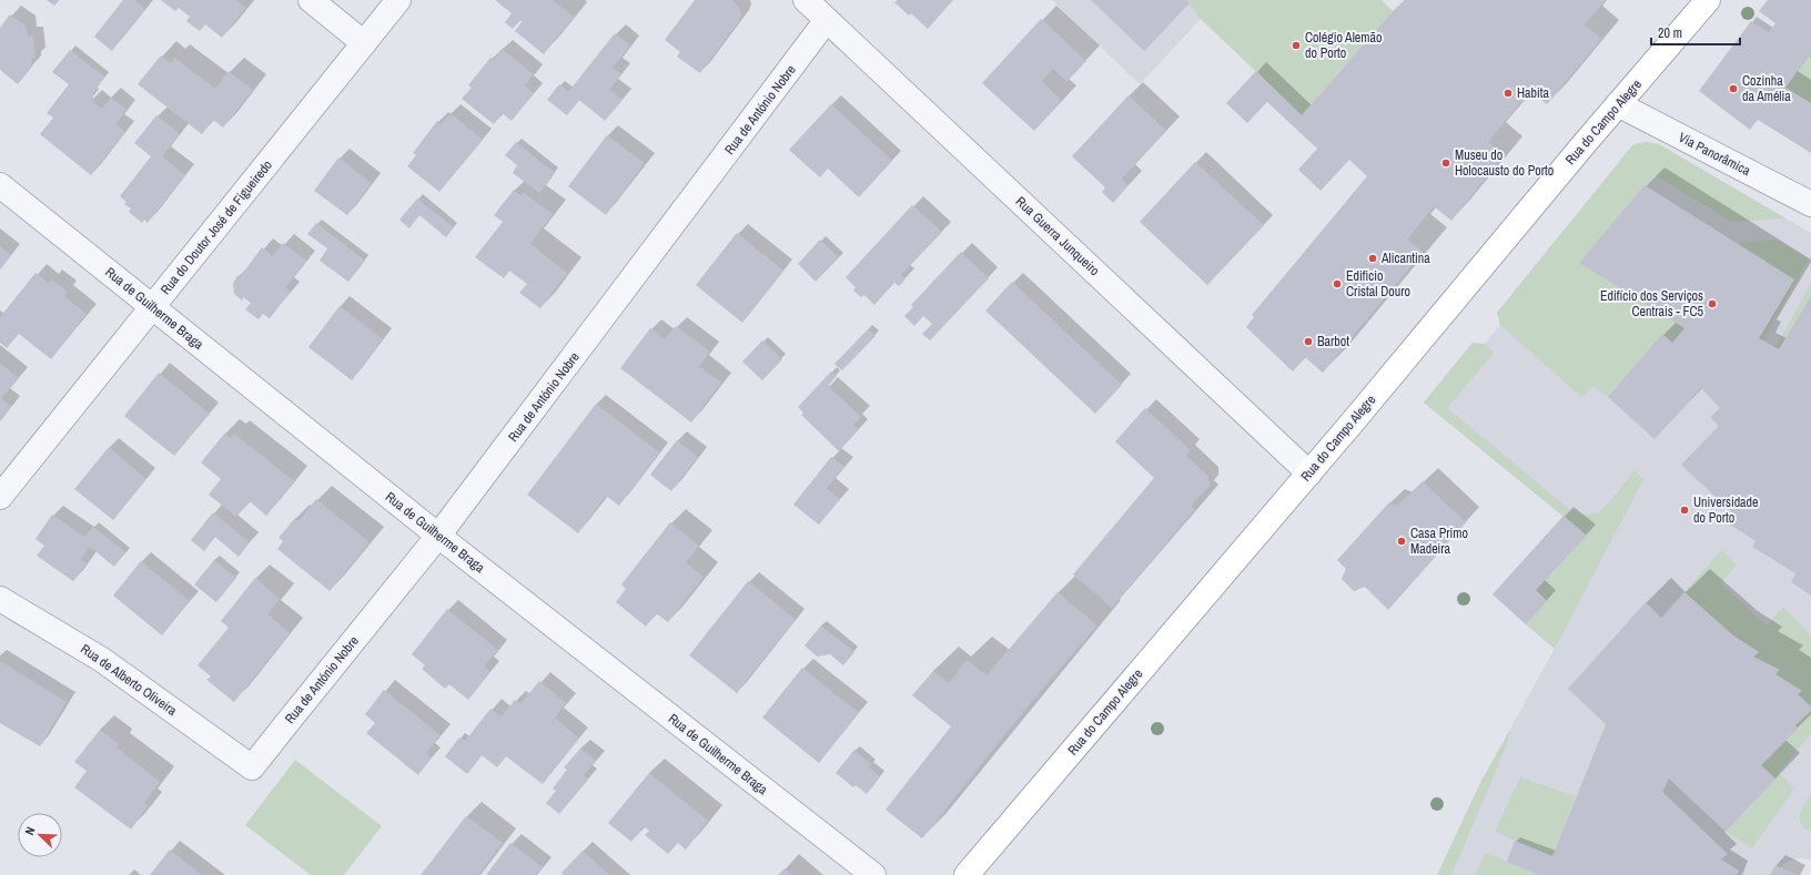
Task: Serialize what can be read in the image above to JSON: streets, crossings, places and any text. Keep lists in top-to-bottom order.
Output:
{
  "streets": {
    "main road": ["Rua do Campo Alegre"],
    "street": [
      "Rua de António Nobre",
      "Via Panorâmica",
      "Rua do Doutor José de Figueiredo",
      "Rua Guerra Junqueiro",
      "Rua de Guilherme Braga",
      "Rua de Alberto Oliveira"
    ]
  },
  "crossings": [
    ["Rua de António Nobre", "Rua Guerra Junqueiro"],
    ["Rua de António Nobre", "Rua de Guilherme Braga"],
    ["Rua de António Nobre", "Rua de Alberto Oliveira"],
    ["Rua do Campo Alegre", "Via Panorâmica"],
    ["Rua do Campo Alegre", "Rua Guerra Junqueiro"],
    ["Rua do Doutor José de Figueiredo", "Rua de Guilherme Braga"]
  ],
  "places": [
    "Colégio Alemão do Porto",
    "Cozinha da Amélia",
    "Habita",
    "Museu do Holocausto do Porto",
    "Alicantina",
    "Edificio Cristal Douro",
    "Edifício dos Serviços Centrais - FC5",
    "Barbot",
    "Universidade do Porto",
    "Casa Primo Madeira"
  ],
  "scale_bar": "20 m",
  "north": "top left"
}
